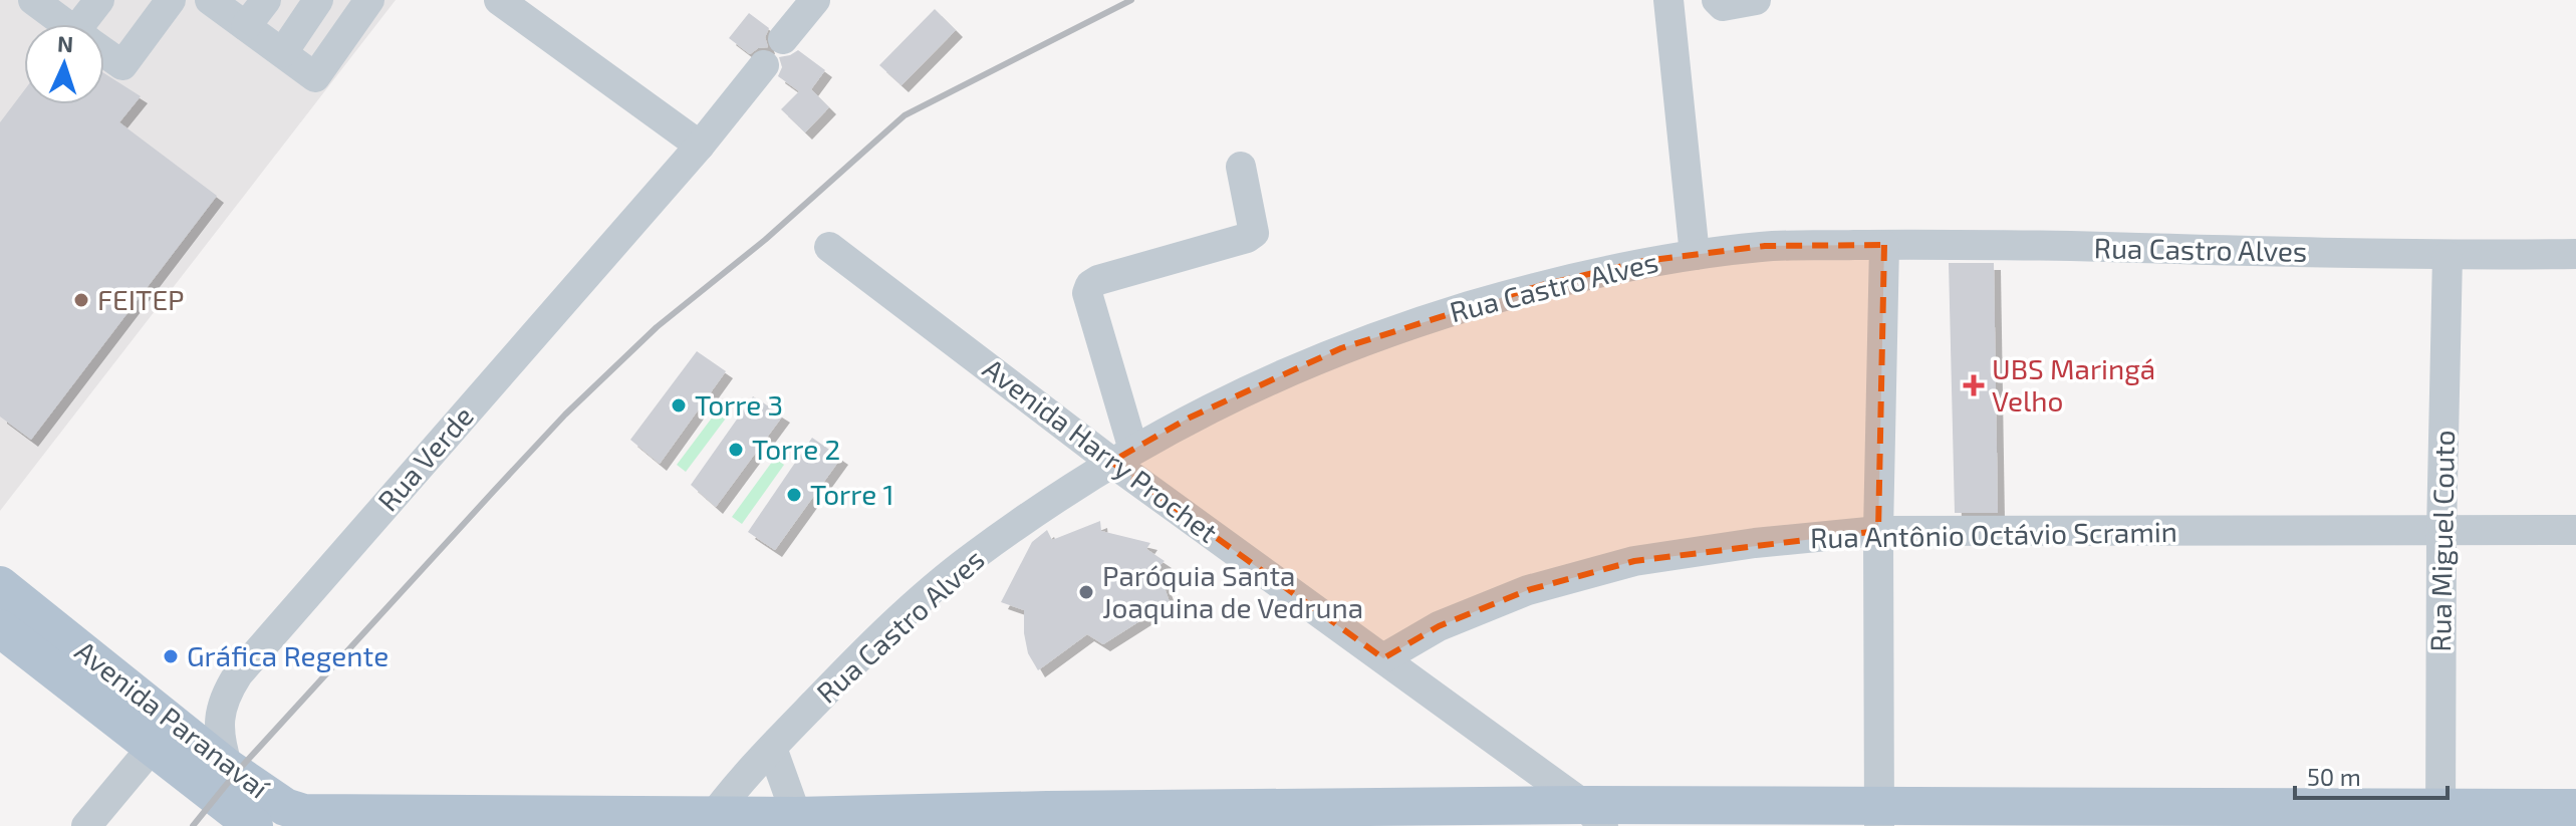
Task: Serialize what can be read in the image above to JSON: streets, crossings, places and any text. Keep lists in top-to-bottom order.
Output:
{
  "streets": {
    "main road": ["Avenida Paranavaí"],
    "street": [
      "Rua Castro Alves",
      "Avenida Harry Prochet",
      "Rua Verde",
      "Rua Antônio Octávio Scramin",
      "Rua Miguel Couto"
    ]
  },
  "crossings": [
    ["Rua Castro Alves", "Avenida Harry Prochet"],
    ["Rua Castro Alves", "Rua Miguel Couto"],
    ["Rua Castro Alves", "Avenida Paranavaí"],
    ["Avenida Harry Prochet", "Rua Antônio Octávio Scramin"],
    ["Avenida Harry Prochet", "Avenida Paranavaí"],
    ["Rua Verde", "Avenida Paranavaí"],
    ["Rua Antônio Octávio Scramin", "Rua Miguel Couto"],
    ["Rua Miguel Couto", "Avenida Paranavaí"]
  ],
  "places": {
    "other": [
      "FEITEP",
      "Torre 3",
      "Torre 2",
      "Torre 1",
      "Paróquia Santa Joaquina de Vedruna",
      "Gráfica Regente"
    ],
    "health": ["UBS Maringá Velho"]
  },
  "scale_bar": "50 m",
  "north": "top"
}
